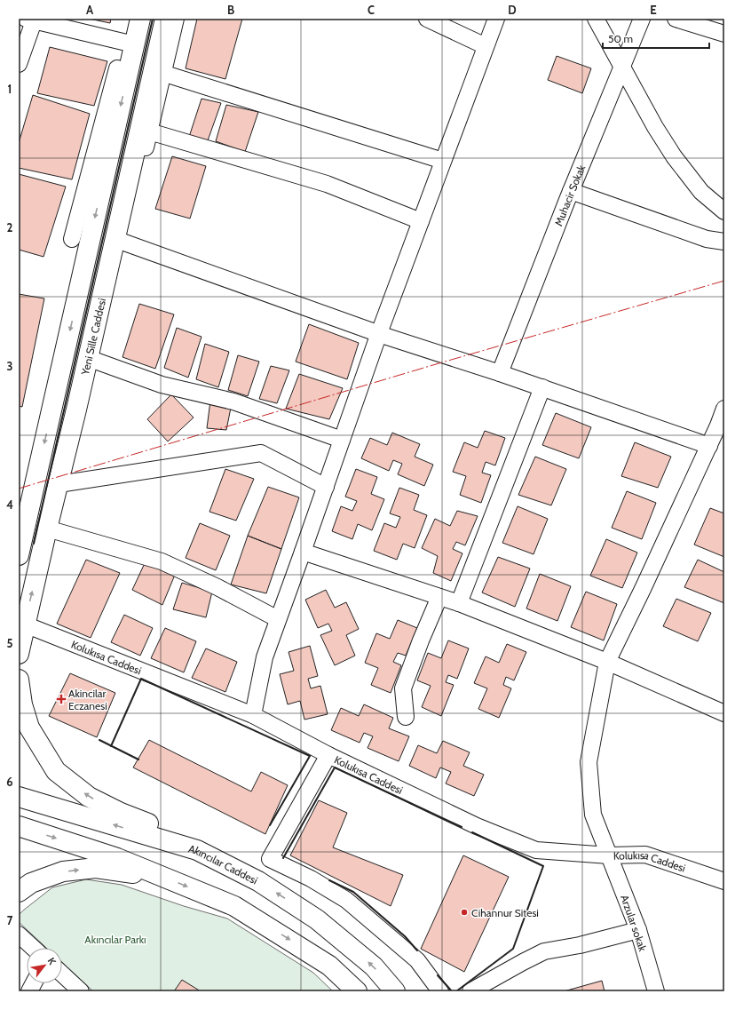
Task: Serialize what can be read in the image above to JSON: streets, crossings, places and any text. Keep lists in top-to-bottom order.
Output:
{
  "streets": {
    "main road": ["Yeni Sille Caddesi", "Akıncılar Caddesi"],
    "street": ["Muhacir Sokak", "Kolukısa Caddesi", "Arzular sokak"]
  },
  "crossings": [
    ["Yeni Sille Caddesi", "Kolukısa Caddesi"],
    ["Kolukısa Caddesi", "Arzular sokak"]
  ],
  "parks": ["Akıncılar Parkı"],
  "places": {
    "health": ["Akincilar Eczanesi"],
    "other": ["Cihannur Sitesi"]
  },
  "scale_bar": "50 m",
  "north": "top right",
  "grid": {
    "columns": [
      "A",
      "B",
      "C",
      "D",
      "E"
    ],
    "rows": [
      "1",
      "2",
      "3",
      "4",
      "5",
      "6",
      "7"
    ]
  }
}
